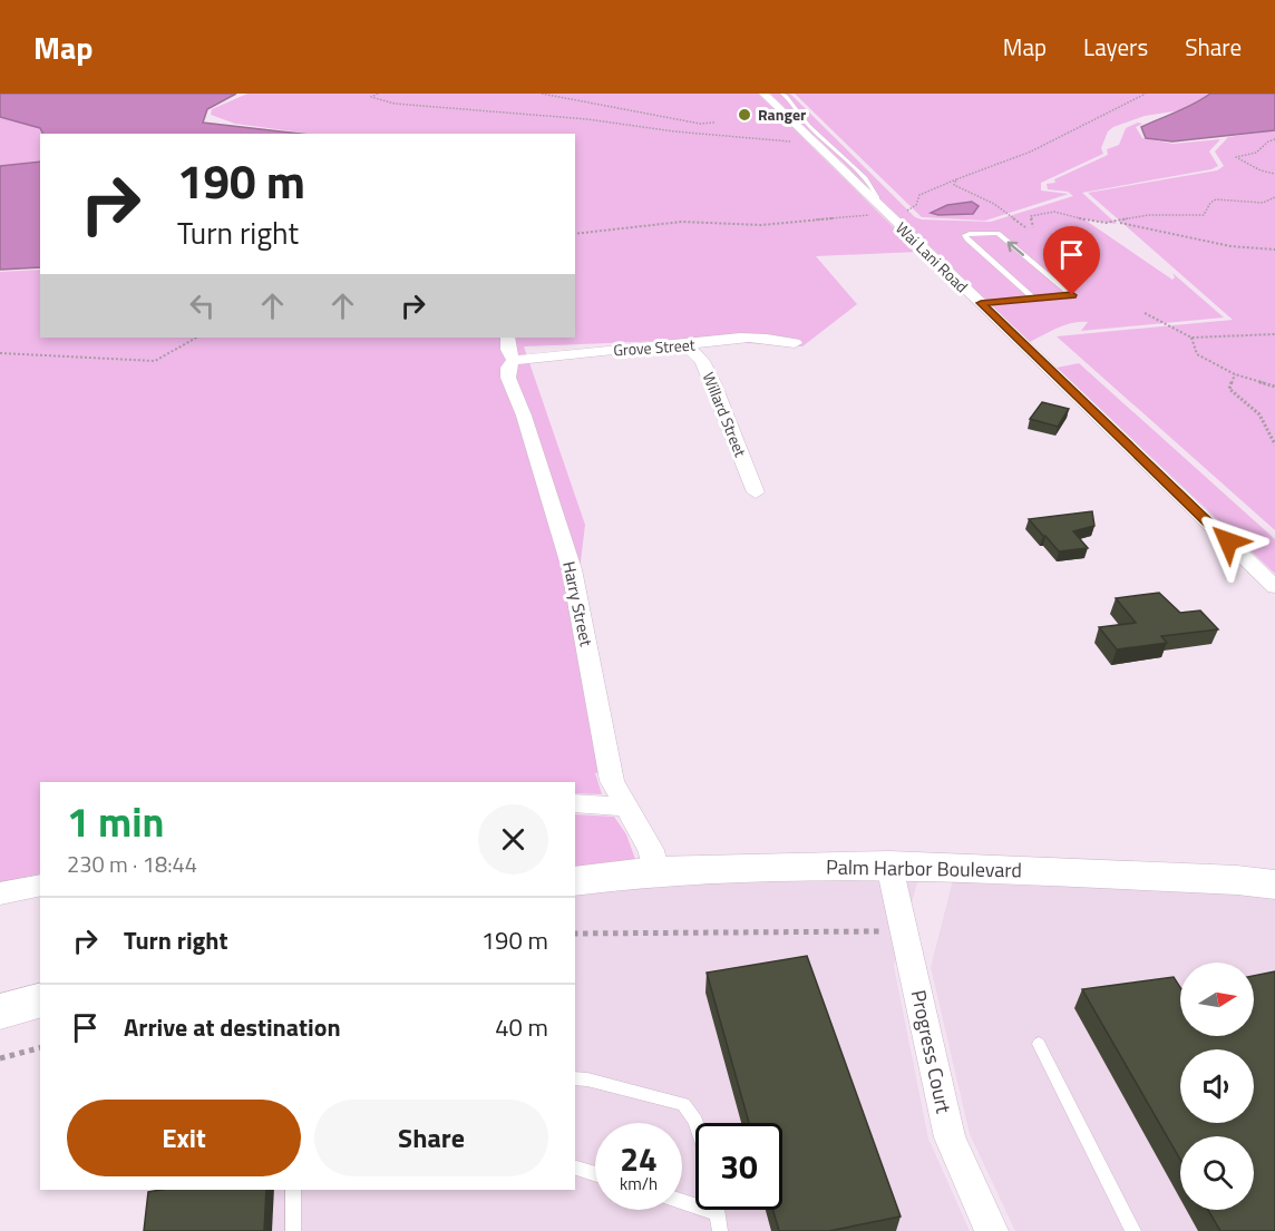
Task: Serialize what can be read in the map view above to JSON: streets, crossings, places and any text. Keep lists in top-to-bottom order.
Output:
{
  "streets": {
    "main road": ["Palm Harbor Boulevard"],
    "street": [
      "Wai Lani Road",
      "Grove Street",
      "Willard Street",
      "Harry Street",
      "Progress Court"
    ]
  },
  "crossings": [
    ["Grove Street", "Willard Street"],
    ["Grove Street", "Harry Street"],
    ["Harry Street", "Palm Harbor Boulevard"],
    ["Palm Harbor Boulevard", "Progress Court"]
  ],
  "places": ["Ranger"],
  "north": "right",
  "page": {
    "header": "Map",
    "nav": ["Map", "Layers", "Share"],
    "turn": ["190 m", "Turn right"],
    "heading": ["1 min", "230 m · 18:44"],
    "list": [
      {
        "name": "Turn right",
        "value": "190 m"
      },
      {
        "name": "Arrive at destination",
        "value": "40 m"
      }
    ],
    "buttons": ["Exit", "Share"],
    "speed": "24 km/h",
    "limit": "30"
  }
}
